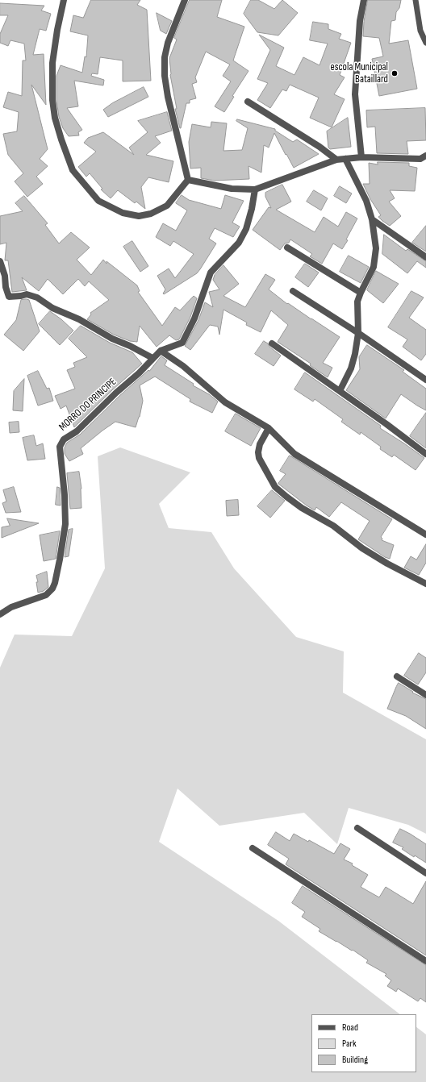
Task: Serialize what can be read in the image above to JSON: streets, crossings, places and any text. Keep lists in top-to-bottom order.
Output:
{
  "streets": {
    "street": ["MORRO DO PRINCIPE"]
  },
  "places": ["escola Municipal Bataillard"],
  "legend": ["Road", "Park", "Building"]
}
